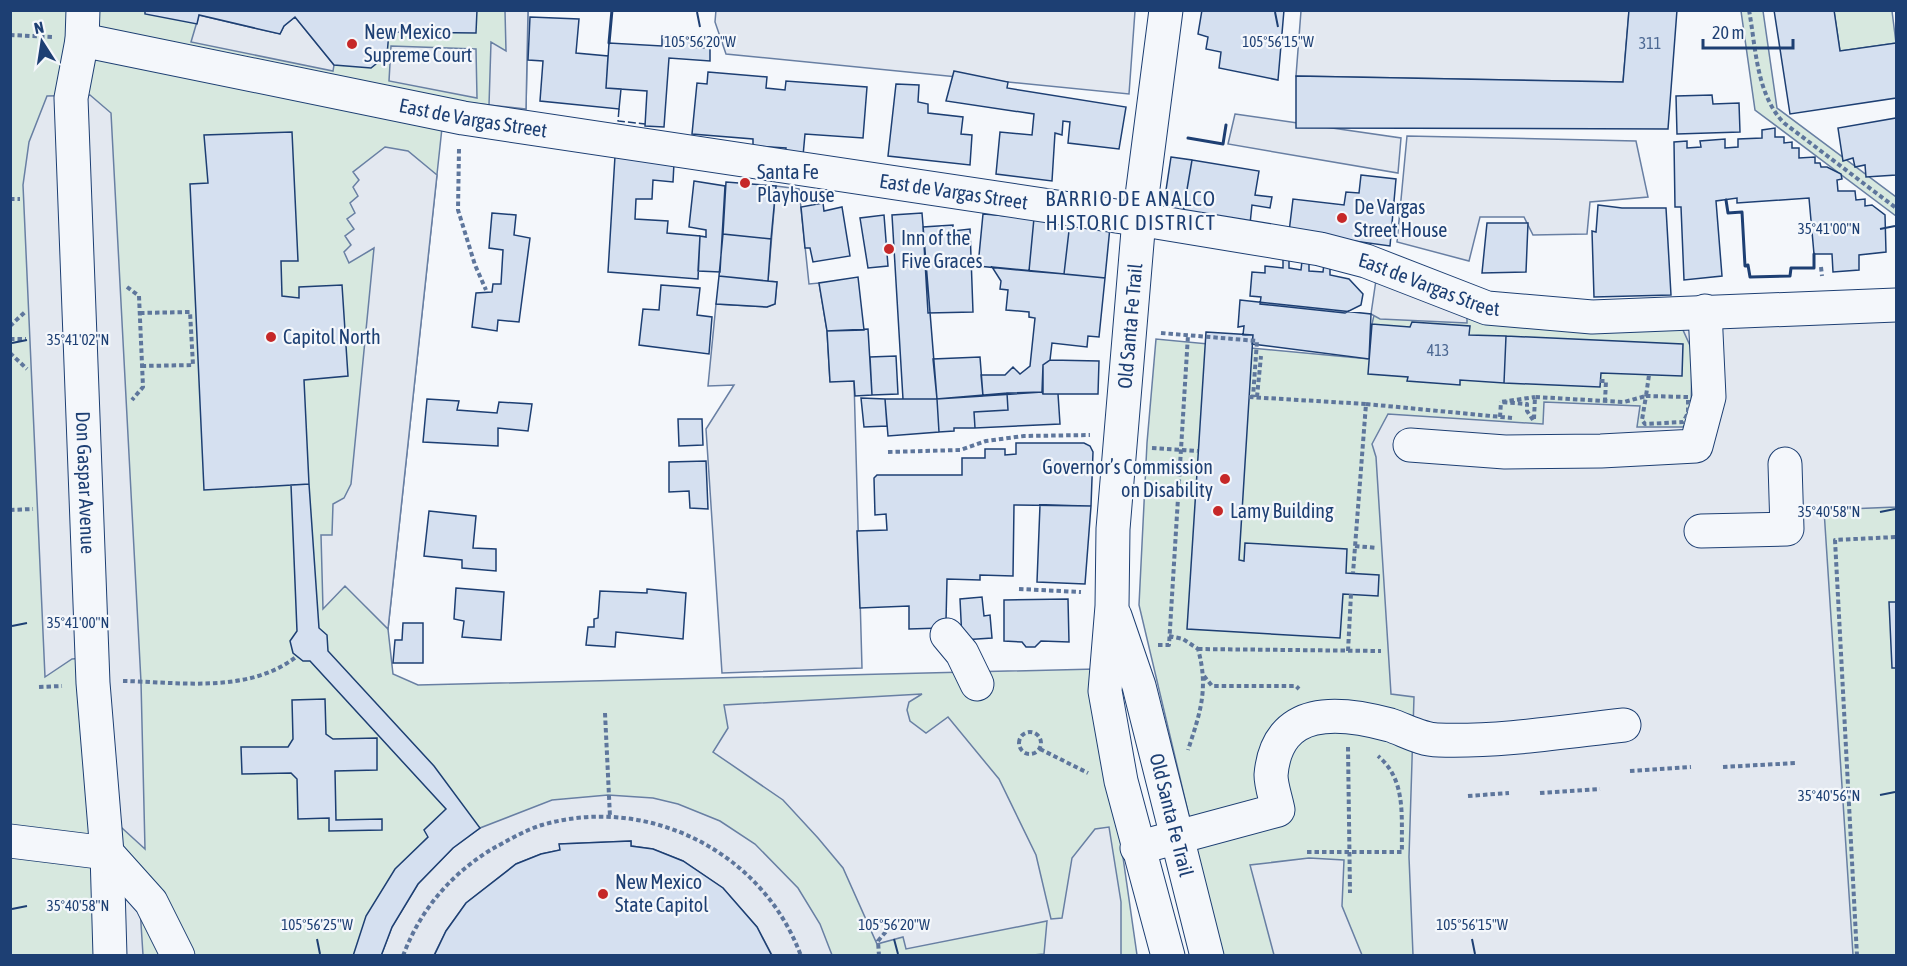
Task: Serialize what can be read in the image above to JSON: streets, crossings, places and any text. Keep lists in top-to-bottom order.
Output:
{
  "streets": {
    "street": ["East de Vargas Street", "Old Santa Fe Trail", "Don Gaspar Avenue"]
  },
  "crossings": [
    ["East de Vargas Street", "Old Santa Fe Trail"],
    ["East de Vargas Street", "Don Gaspar Avenue"]
  ],
  "districts": ["BARRIO DE ANALCO HISTORIC DISTRICT"],
  "places": [
    "New Mexico Supreme Court",
    "Santa Fe Playhouse",
    "De Vargas Street House",
    "Inn of the Five Graces",
    "Capitol North",
    "Governor’s Commission on Disability",
    "Lamy Building",
    "New Mexico State Capitol"
  ],
  "house_numbers": ["311", "413"],
  "scale_bar": "20 m",
  "north": "top",
  "coordinates": [
    "105°56'20\"W",
    "105°56'15\"W",
    "35°41'00\"N",
    "35°41'02\"N",
    "35°40'58\"N",
    "35°40'56\"N",
    "105°56'25\"W"
  ]
}
